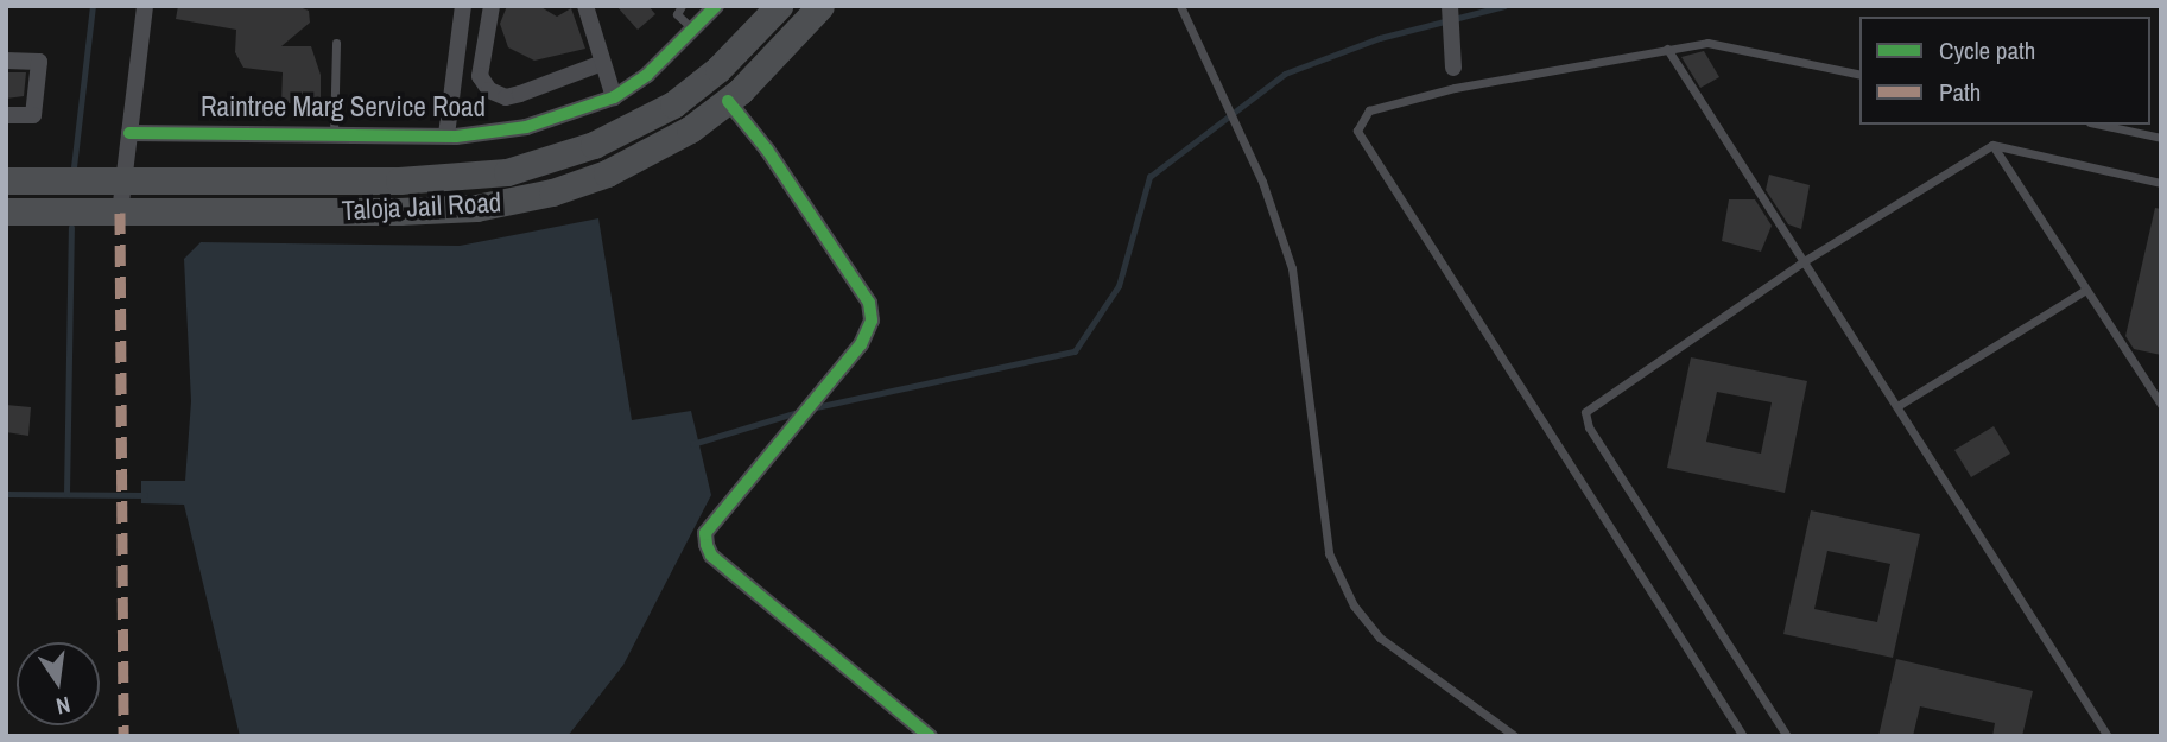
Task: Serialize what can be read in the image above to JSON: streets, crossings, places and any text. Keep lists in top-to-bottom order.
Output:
{
  "streets": {
    "main road": ["Taloja Jail Road"],
    "street": ["Raintree Marg Service Road"]
  },
  "legend": ["Cycle path", "Path"],
  "north": "bottom"
}
